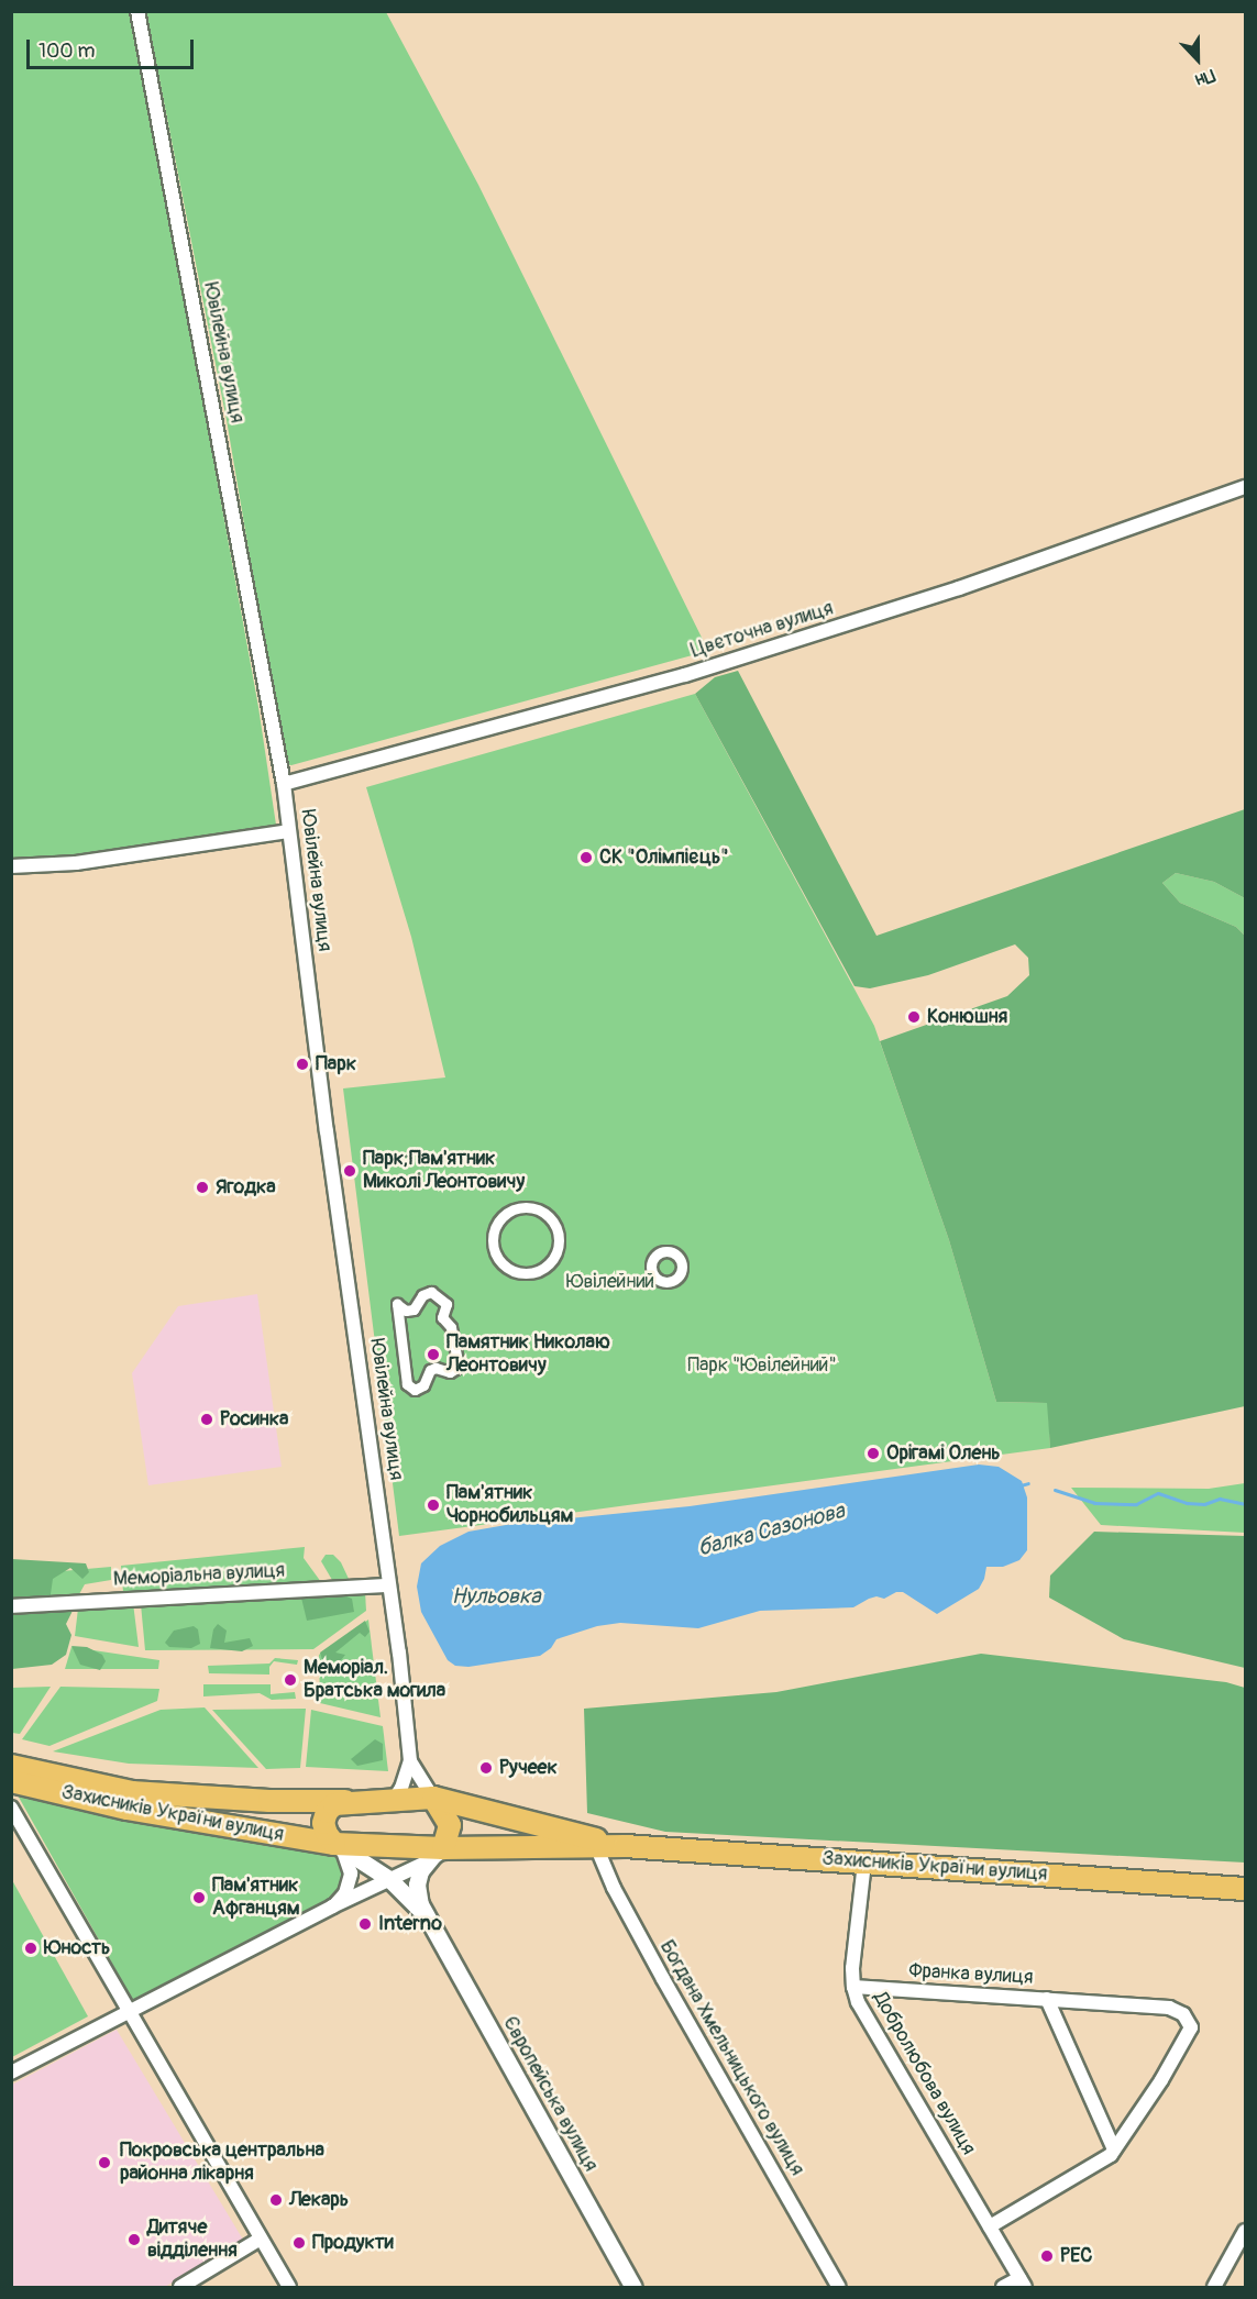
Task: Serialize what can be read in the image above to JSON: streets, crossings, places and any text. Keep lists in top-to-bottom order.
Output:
{
  "streets": {
    "highway": ["Захисників України вулиця"],
    "street": [
      "Ювілейна вулиця",
      "Цвєточна вулиця",
      "Меморіальна вулиця",
      "Франка вулиця",
      "Богдана Хмельницького вулиця",
      "Добролюбова вулиця",
      "Європейська вулиця"
    ]
  },
  "crossings": [
    ["Ювілейна вулиця", "Цвєточна вулиця"],
    ["Ювілейна вулиця", "Меморіальна вулиця"],
    ["Ювілейна вулиця", "Захисників України вулиця"],
    ["Захисників України вулиця", "Богдана Хмельницького вулиця"],
    ["Захисників України вулиця", "Добролюбова вулиця"],
    ["Захисників України вулиця", "Європейська вулиця"],
    ["Франка вулиця", "Добролюбова вулиця"]
  ],
  "water": ["балка Сазонова", "Нульовка"],
  "parks": ["Ювілейний", "Парк \"Ювілейний\""],
  "places": [
    "СК \"Олімпієць\"",
    "Конюшня",
    "Парк",
    "Парк;Пам'ятник Миколі Леонтовичу",
    "Ягодка",
    "Памятник Николаю Леонтовичу",
    "Росинка",
    "Орігамі Олень",
    "Пам'ятник Чорнобильцям",
    "Меморіал. Братська могила",
    "Ручеек",
    "Пам'ятник Афганцям",
    "Interno",
    "Юность",
    "Покровська центральна районна лікарня",
    "Лекарь",
    "Дитяче відділення",
    "Продукти",
    "РЕС"
  ],
  "scale_bar": "100 m",
  "north": "bottom"
}
